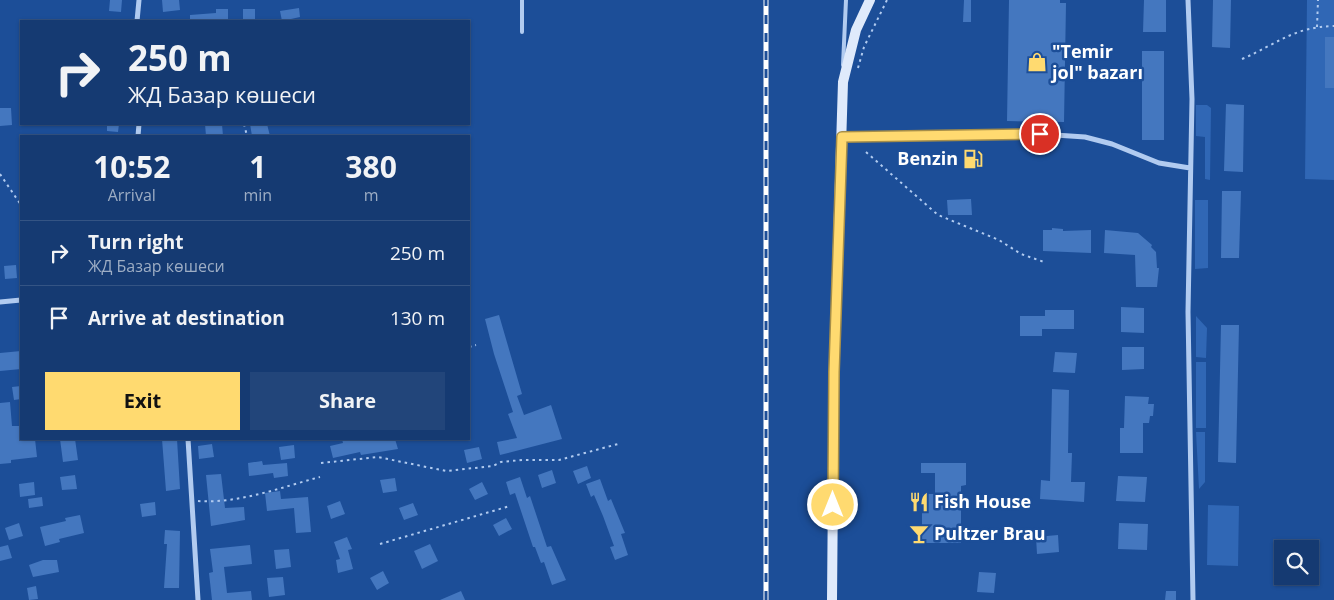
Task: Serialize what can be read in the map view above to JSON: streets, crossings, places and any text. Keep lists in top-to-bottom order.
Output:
{
  "places": {
    "shop": ["\"Temir jol\" bazarı"],
    "fuel station": ["Benzin"],
    "restaurant": ["Fish House"],
    "bar": ["Pultzer Brau"]
  },
  "page": {
    "turn": ["250 m", "ЖД Базар көшеси"],
    "eta": [
      "10:52",
      "Arrival",
      "1",
      "min",
      "380",
      "m"
    ],
    "list": [
      {
        "name": "Turn right",
        "note": "ЖД Базар көшеси",
        "value": "250 m"
      },
      {
        "name": "Arrive at destination",
        "value": "130 m"
      }
    ],
    "buttons": ["Exit", "Share"]
  }
}
